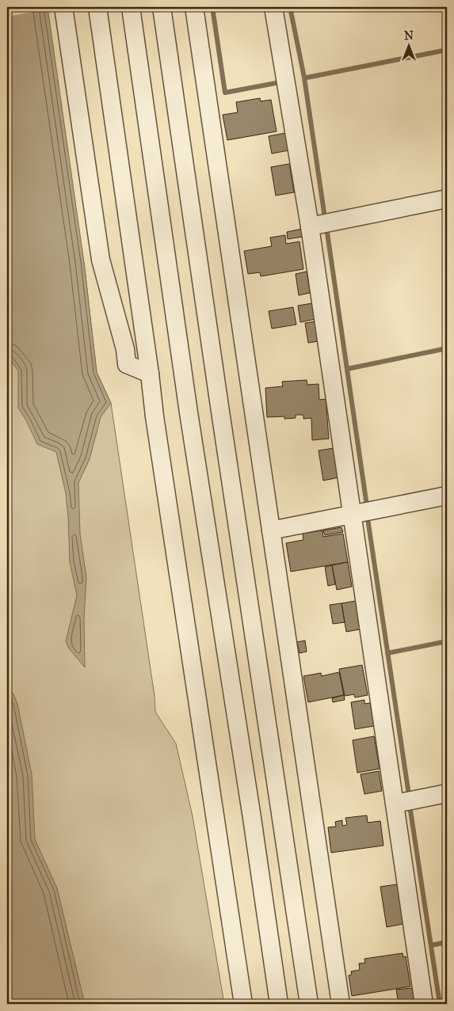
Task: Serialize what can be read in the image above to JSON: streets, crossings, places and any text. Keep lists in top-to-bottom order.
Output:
{
  "north": "top"
}
